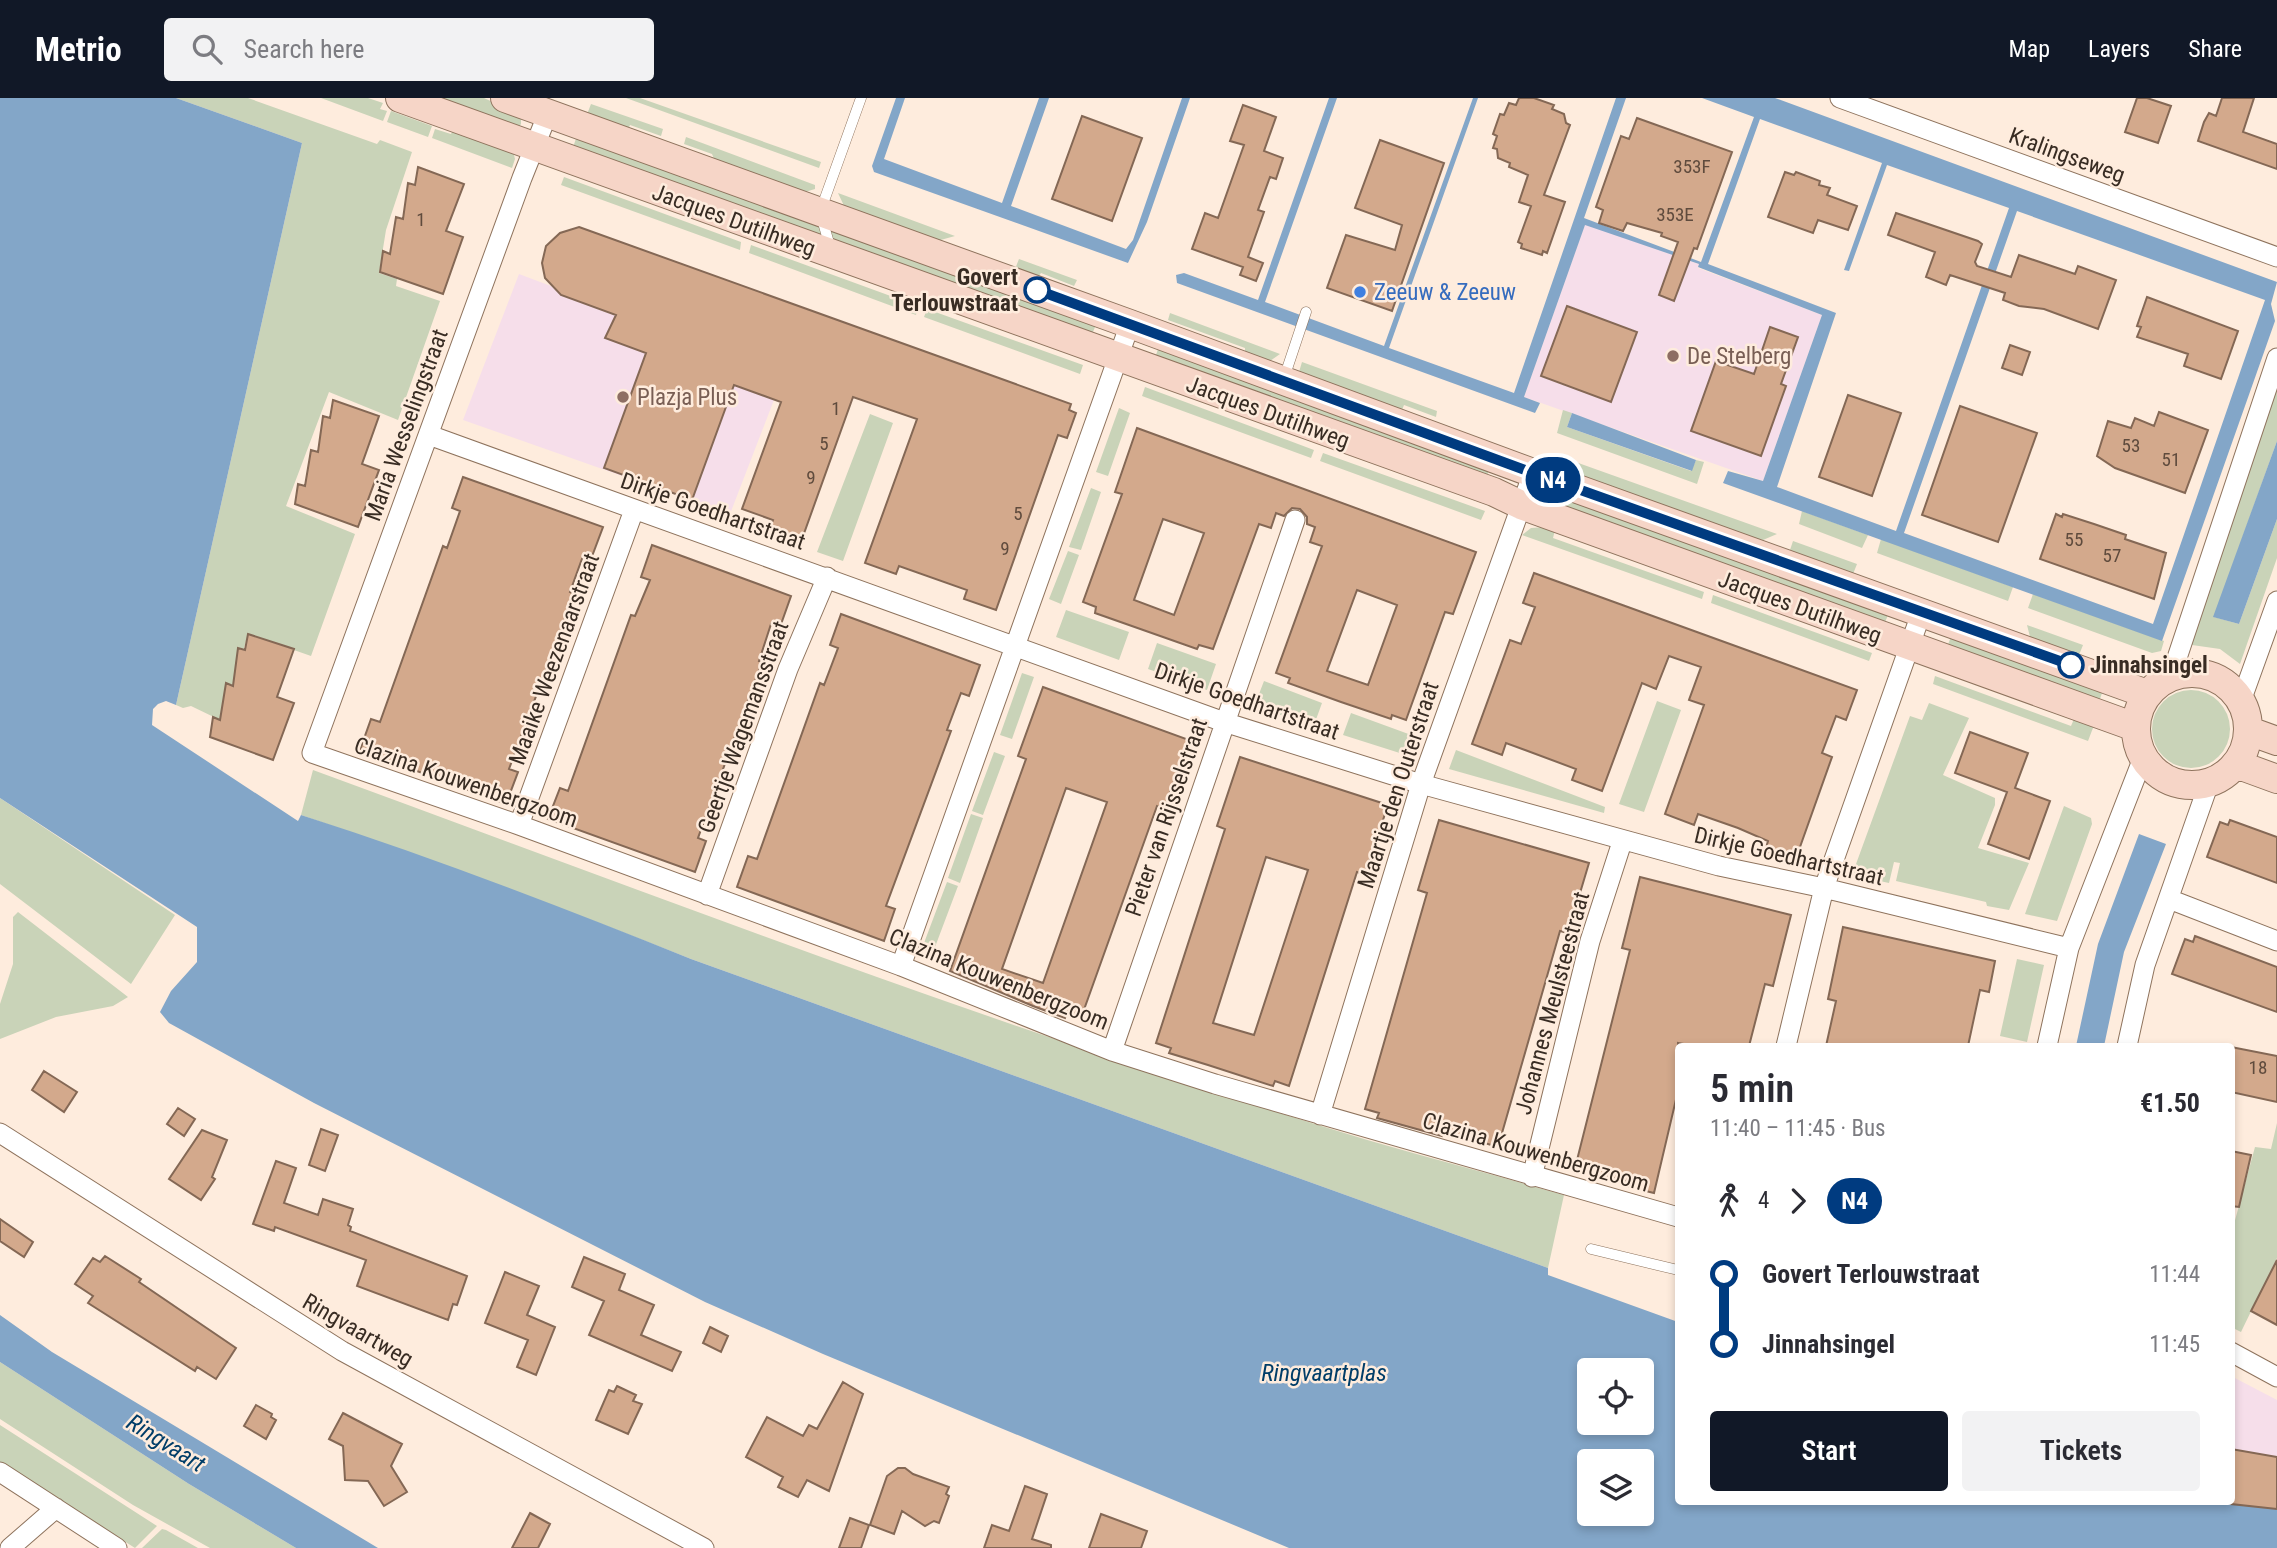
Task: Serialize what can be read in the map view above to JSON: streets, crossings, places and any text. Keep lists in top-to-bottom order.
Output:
{
  "streets": {
    "main road": ["Jacques Dutilhweg"],
    "street": [
      "Kralingseweg",
      "Maria Wesselingstraat",
      "Dirkje Goedhartstraat",
      "Maaike Weezenaarstraat",
      "Geertje Wagemansstraat",
      "Clazina Kouwenbergzoom",
      "Maartje den Outerstraat",
      "Pieter van Rijsselstraat",
      "Johannes Meulsteestraat",
      "Ringvaartweg"
    ]
  },
  "crossings": [
    ["Jacques Dutilhweg", "Maria Wesselingstraat"],
    ["Jacques Dutilhweg", "Maartje den Outerstraat"],
    ["Maria Wesselingstraat", "Dirkje Goedhartstraat"],
    ["Maria Wesselingstraat", "Clazina Kouwenbergzoom"],
    ["Dirkje Goedhartstraat", "Maaike Weezenaarstraat"],
    ["Dirkje Goedhartstraat", "Geertje Wagemansstraat"],
    ["Dirkje Goedhartstraat", "Maartje den Outerstraat"],
    ["Dirkje Goedhartstraat", "Pieter van Rijsselstraat"],
    ["Dirkje Goedhartstraat", "Johannes Meulsteestraat"],
    ["Maaike Weezenaarstraat", "Clazina Kouwenbergzoom"],
    ["Geertje Wagemansstraat", "Clazina Kouwenbergzoom"],
    ["Clazina Kouwenbergzoom", "Maartje den Outerstraat"],
    ["Clazina Kouwenbergzoom", "Pieter van Rijsselstraat"],
    ["Clazina Kouwenbergzoom", "Johannes Meulsteestraat"]
  ],
  "water": ["Ringvaartplas", "Ringvaart"],
  "places": [
    "Govert Terlouwstraat",
    "Zeeuw & Zeeuw",
    "De Stelberg",
    "Plazja Plus",
    "Jinnahsingel"
  ],
  "lines": ["bus line N4"],
  "house_numbers": [
    "353F",
    "353E",
    "1",
    "1",
    "5",
    "53",
    "51",
    "9",
    "5",
    "55",
    "9",
    "57",
    "18"
  ],
  "page": {
    "header": "Metrio",
    "search": "Search here",
    "nav": ["Map", "Layers", "Share"],
    "on_map": "N4",
    "heading": ["5 min", "11:40 – 11:45 · Bus", "€1.50"],
    "legs": ["4", "N4"],
    "list": [
      {
        "name": "Govert Terlouwstraat",
        "value": "11:44"
      },
      {
        "name": "Jinnahsingel",
        "value": "11:45"
      }
    ],
    "buttons": ["Start", "Tickets"]
  }
}
